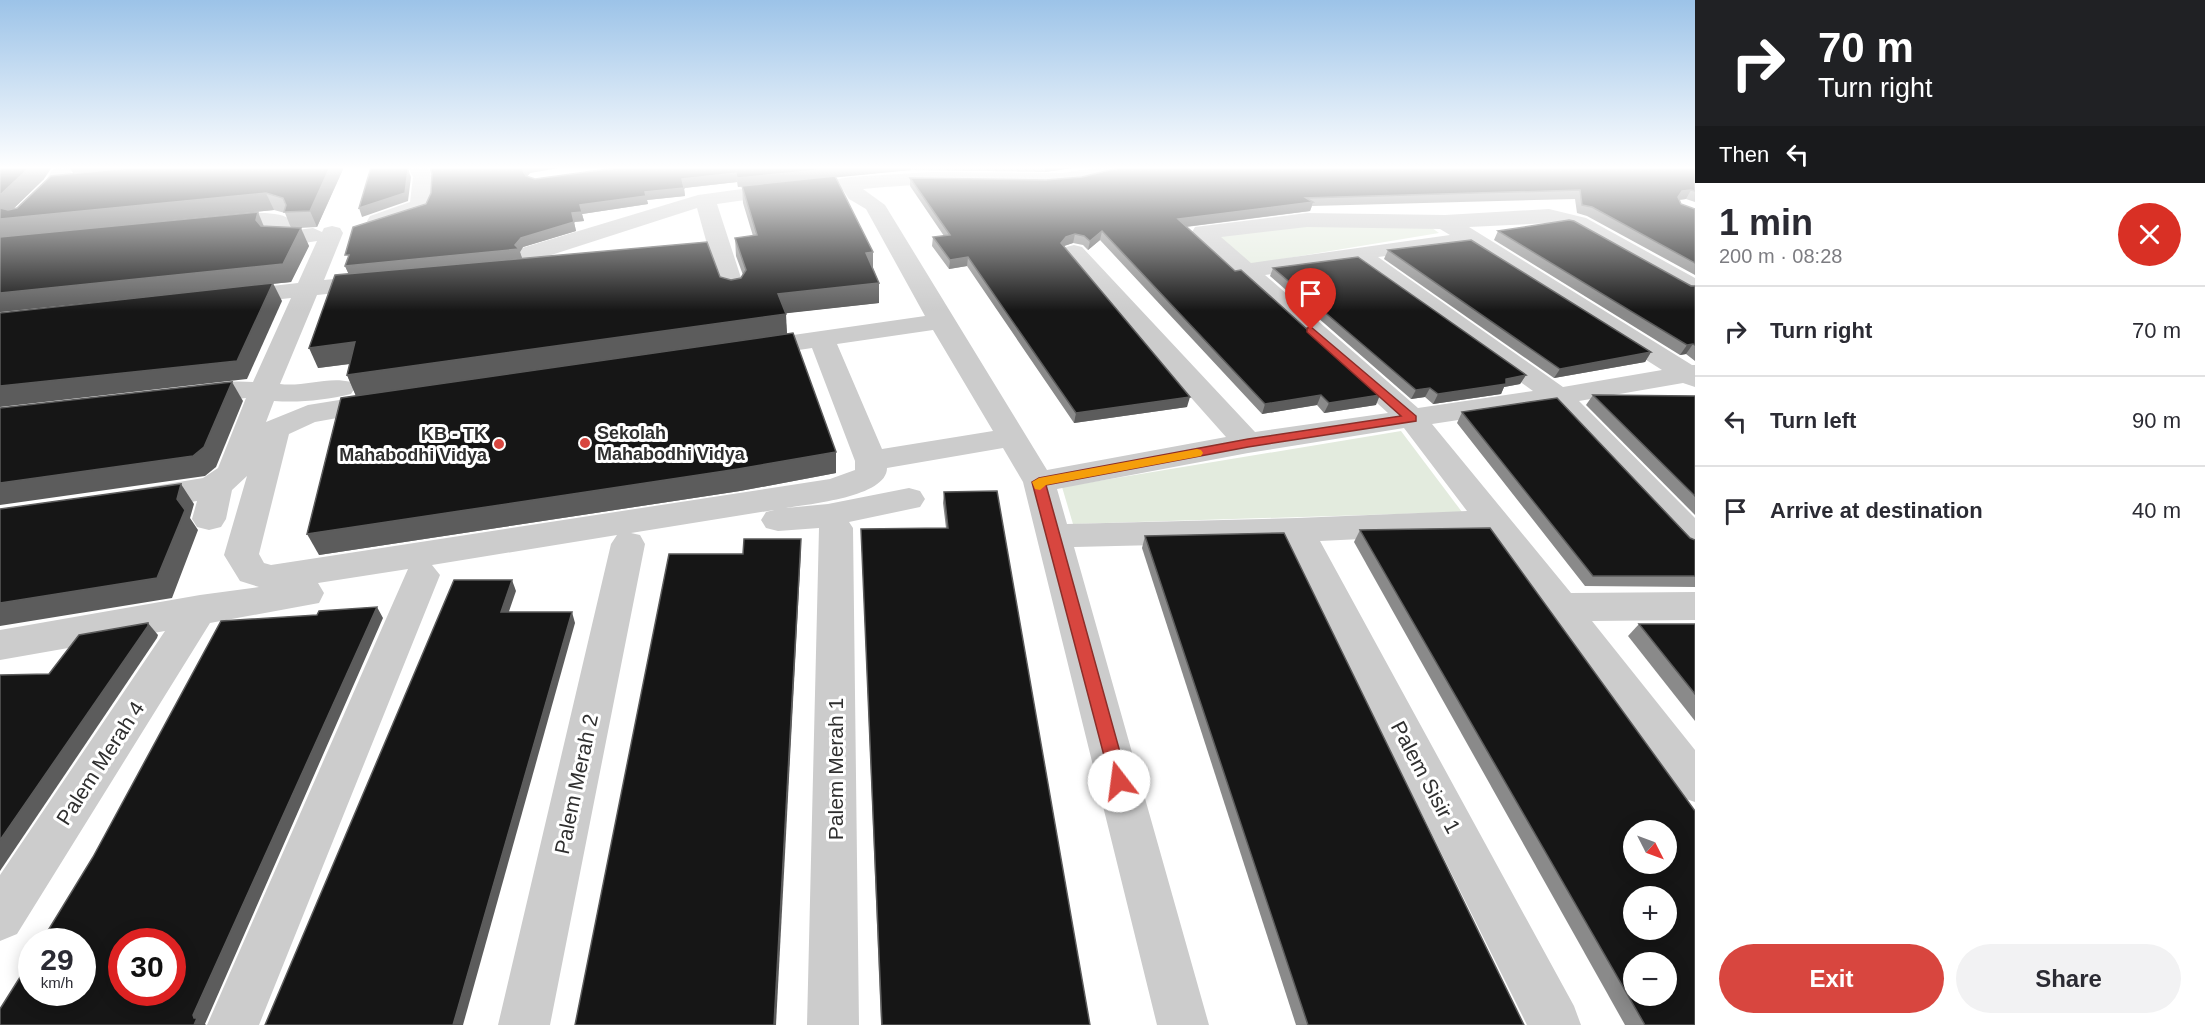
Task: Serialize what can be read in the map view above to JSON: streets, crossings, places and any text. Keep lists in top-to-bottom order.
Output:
{
  "streets": {
    "street": [
      "Palem Merah 4",
      "Palem Merah 1",
      "Palem Sisir 1",
      "Palem Merah 2"
    ]
  },
  "places": ["Sekolah Mahabodhi Vidya", "KB - TK Mahabodhi Vidya"],
  "north": "bottom right",
  "page": {
    "turn": ["70 m", "Turn right"],
    "then": "Then",
    "heading": ["1 min", "200 m · 08:28"],
    "list": [
      {
        "name": "Turn right",
        "value": "70 m"
      },
      {
        "name": "Turn left",
        "value": "90 m"
      },
      {
        "name": "Arrive at destination",
        "value": "40 m"
      }
    ],
    "map_buttons": ["+", "−"],
    "speed": "29 km/h",
    "limit": "30",
    "buttons": ["Exit", "Share"]
  }
}
